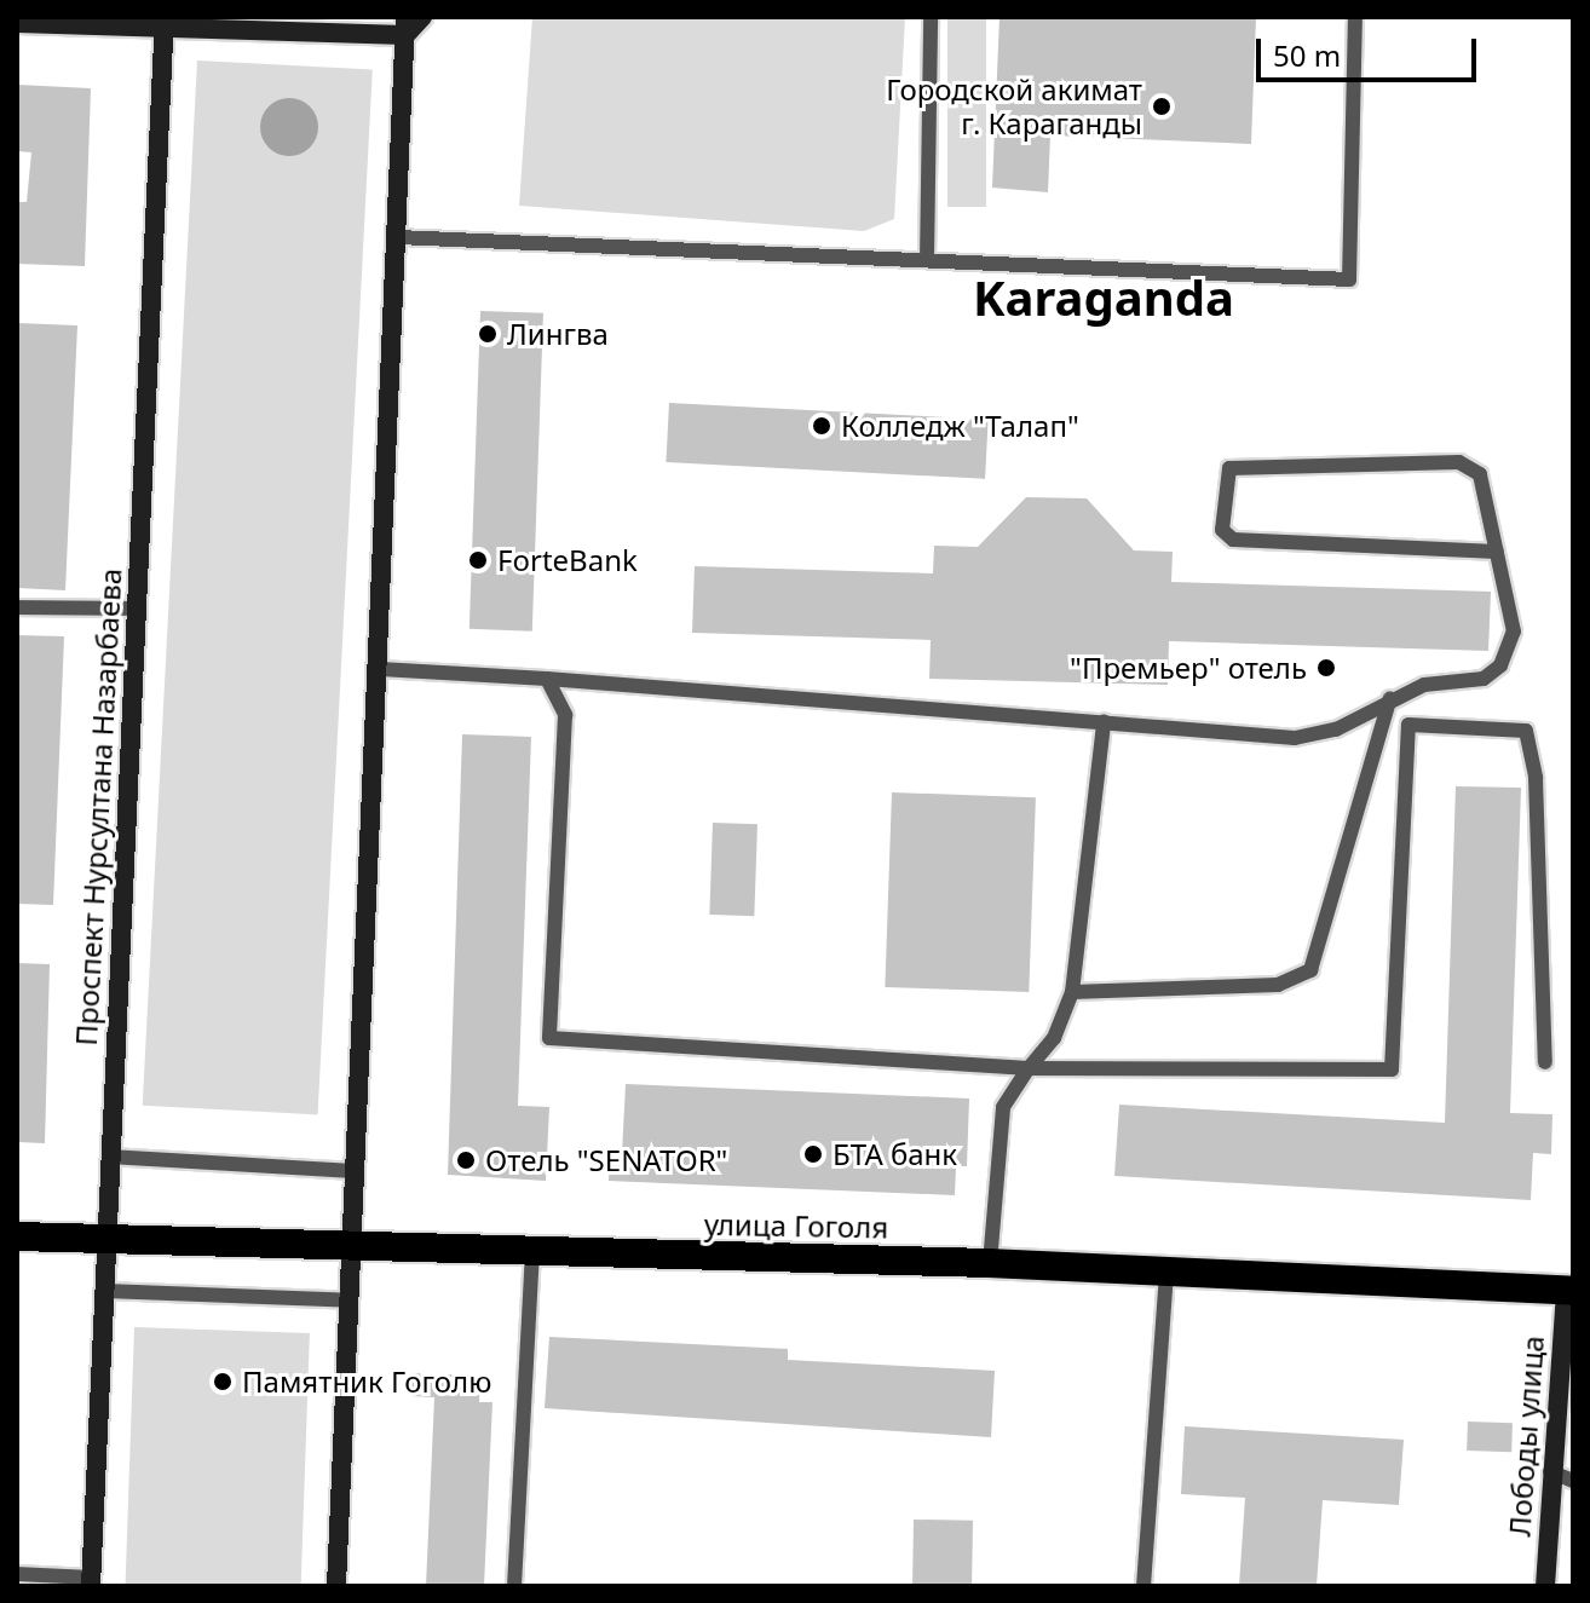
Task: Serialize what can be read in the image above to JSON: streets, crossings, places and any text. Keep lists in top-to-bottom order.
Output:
{
  "streets": {
    "highway": ["улица Гоголя"],
    "main road": ["Проспект Нурсултана Назарбаева", "Лободы улица"]
  },
  "crossings": [
    ["Проспект Нурсултана Назарбаева", "улица Гоголя"],
    ["улица Гоголя", "Лободы улица"]
  ],
  "districts": ["Karaganda"],
  "places": [
    "Городской акимат г. Караганды",
    "Лингва",
    "Колледж \"Талап\"",
    "ForteBank",
    "\"Премьер\" отель",
    "БТА банк",
    "Отель \"SENATOR\"",
    "Памятник Гоголю"
  ],
  "scale_bar": "50 m"
}
